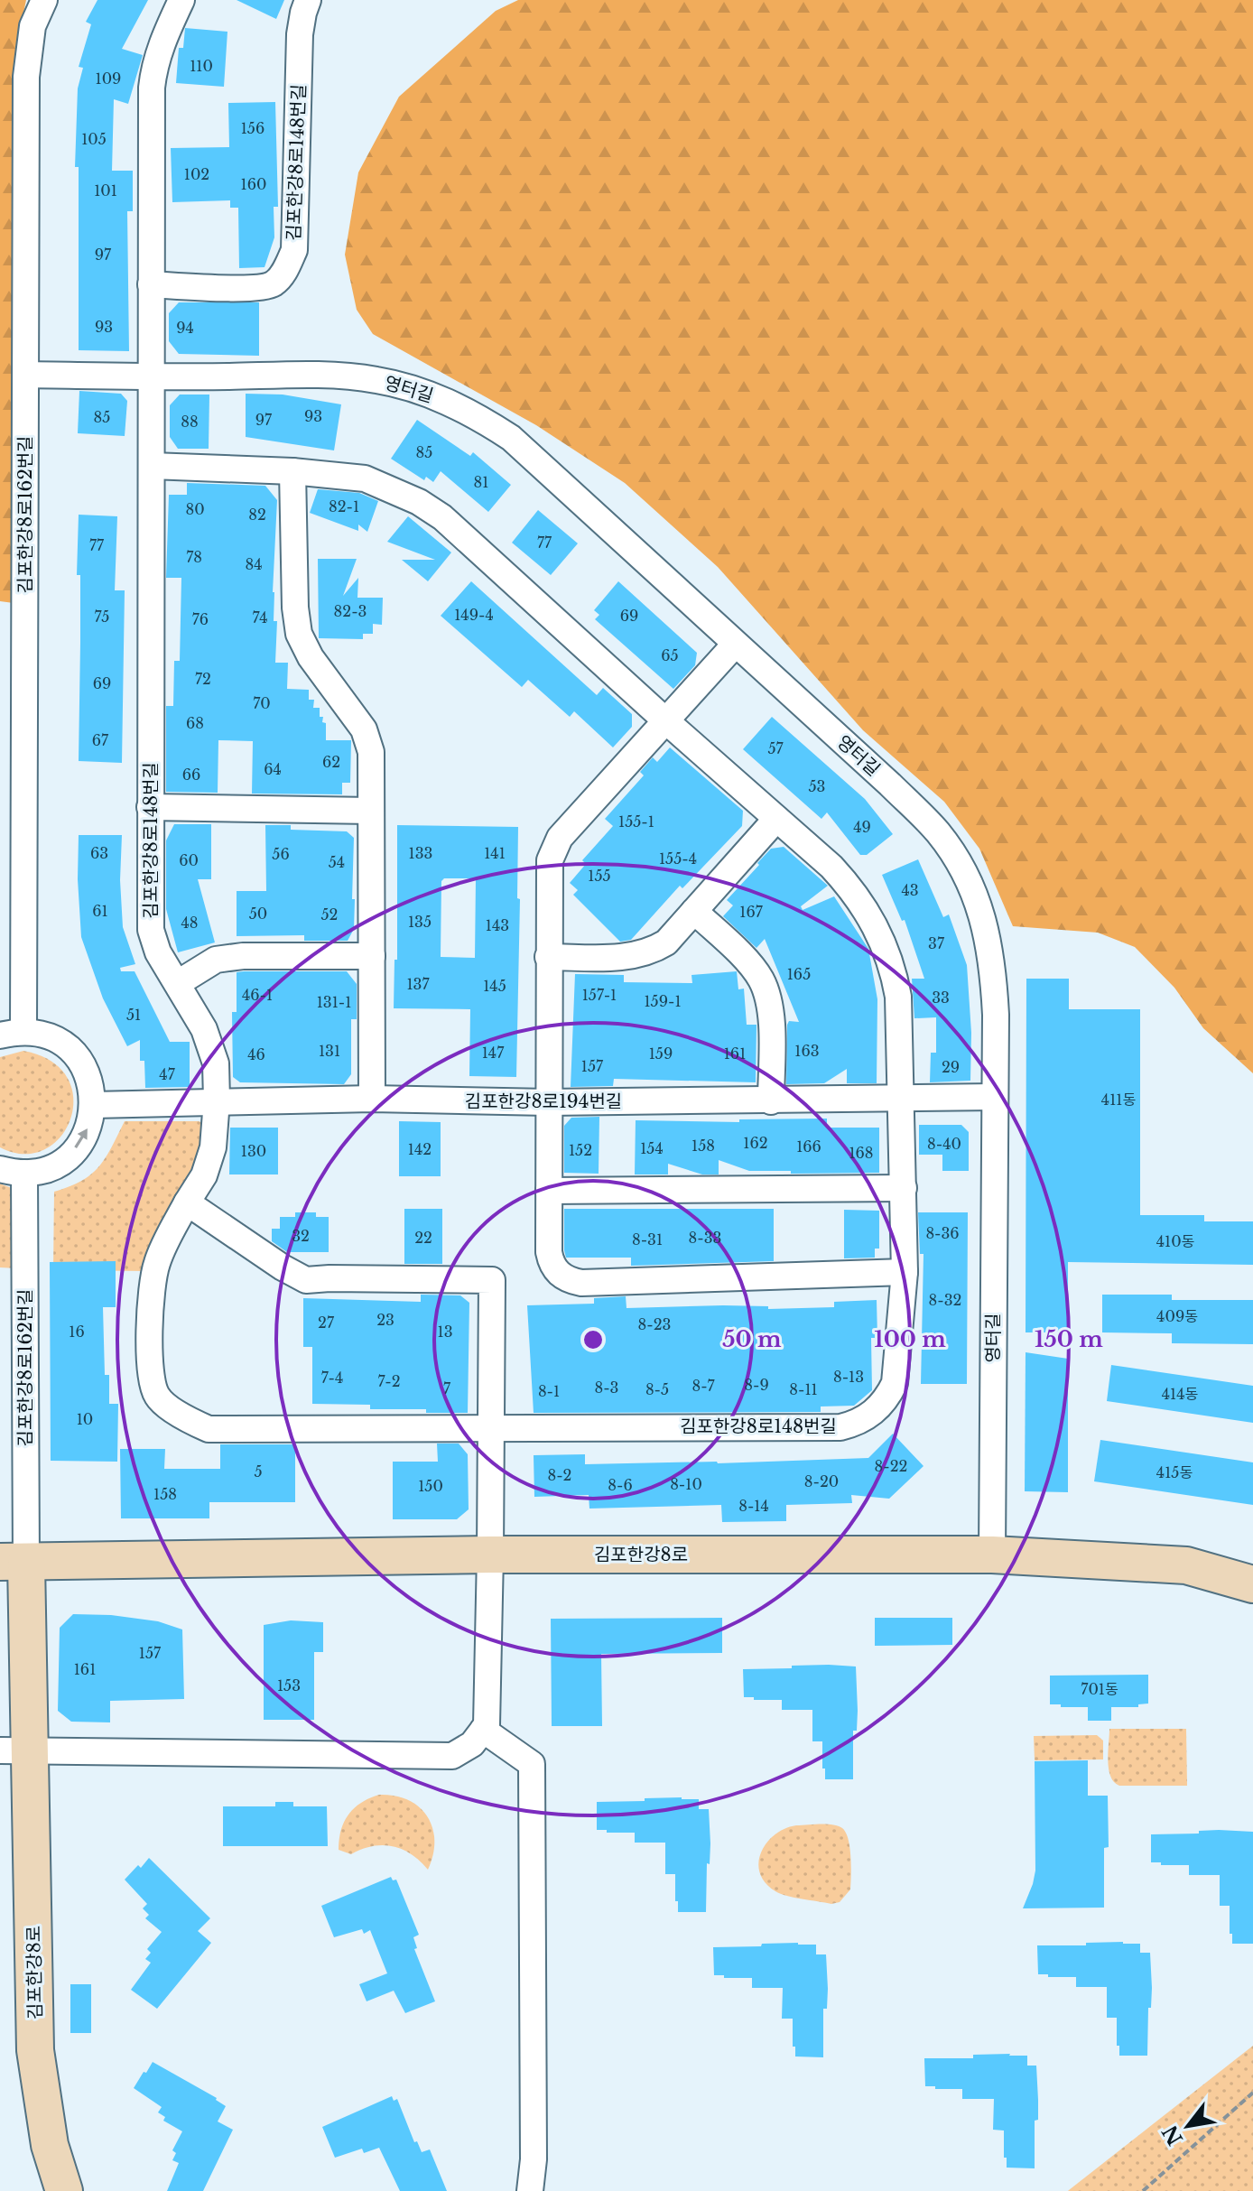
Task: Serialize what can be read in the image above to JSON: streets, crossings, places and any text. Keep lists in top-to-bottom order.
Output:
{
  "streets": {
    "street": [
      "김포한강8로148번길",
      "영터길",
      "김포한강8로162번길",
      "김포한강8로194번길",
      "김포한강8로"
    ]
  },
  "crossings": [
    ["김포한강8로148번길", "영터길"],
    ["김포한강8로148번길", "김포한강8로194번길"],
    ["영터길", "김포한강8로162번길"],
    ["영터길", "김포한강8로194번길"],
    ["영터길", "김포한강8로"],
    ["김포한강8로162번길", "김포한강8로"]
  ],
  "house_numbers": [
    "110",
    "109",
    "156",
    "105",
    "102",
    "160",
    "101",
    "97",
    "93",
    "94",
    "93",
    "85",
    "97",
    "88",
    "85",
    "81",
    "82-1",
    "80",
    "82",
    "77",
    "77",
    "78",
    "84",
    "82-3",
    "149-4",
    "69",
    "75",
    "74",
    "76",
    "65",
    "72",
    "69",
    "70",
    "68",
    "67",
    "57",
    "62",
    "64",
    "66",
    "53",
    "155-1",
    "49",
    "63",
    "133",
    "141",
    "56",
    "155-4",
    "60",
    "54",
    "155",
    "43",
    "61",
    "167",
    "50",
    "52",
    "135",
    "48",
    "143",
    "37",
    "165",
    "137",
    "145",
    "46-1",
    "157-1",
    "33",
    "159-1",
    "131-1",
    "51",
    "131",
    "163",
    "147",
    "159",
    "161",
    "46",
    "157",
    "29",
    "47",
    "411동",
    "162",
    "8-40",
    "158",
    "166",
    "154",
    "142",
    "152",
    "130",
    "168",
    "8-36",
    "32",
    "22",
    "8-33",
    "8-31",
    "410동",
    "8-32",
    "409동",
    "23",
    "27",
    "8-23",
    "16",
    "13",
    "8-13",
    "7-4",
    "7-2",
    "8-9",
    "8-7",
    "8-3",
    "7",
    "8-5",
    "8-11",
    "8-1",
    "414동",
    "10",
    "8-22",
    "5",
    "415동",
    "8-2",
    "8-20",
    "8-10",
    "8-6",
    "150",
    "158",
    "8-14",
    "157",
    "161",
    "153",
    "701동"
  ],
  "north": "bottom left",
  "rings": ["50 m", "100 m", "150 m"]
}
